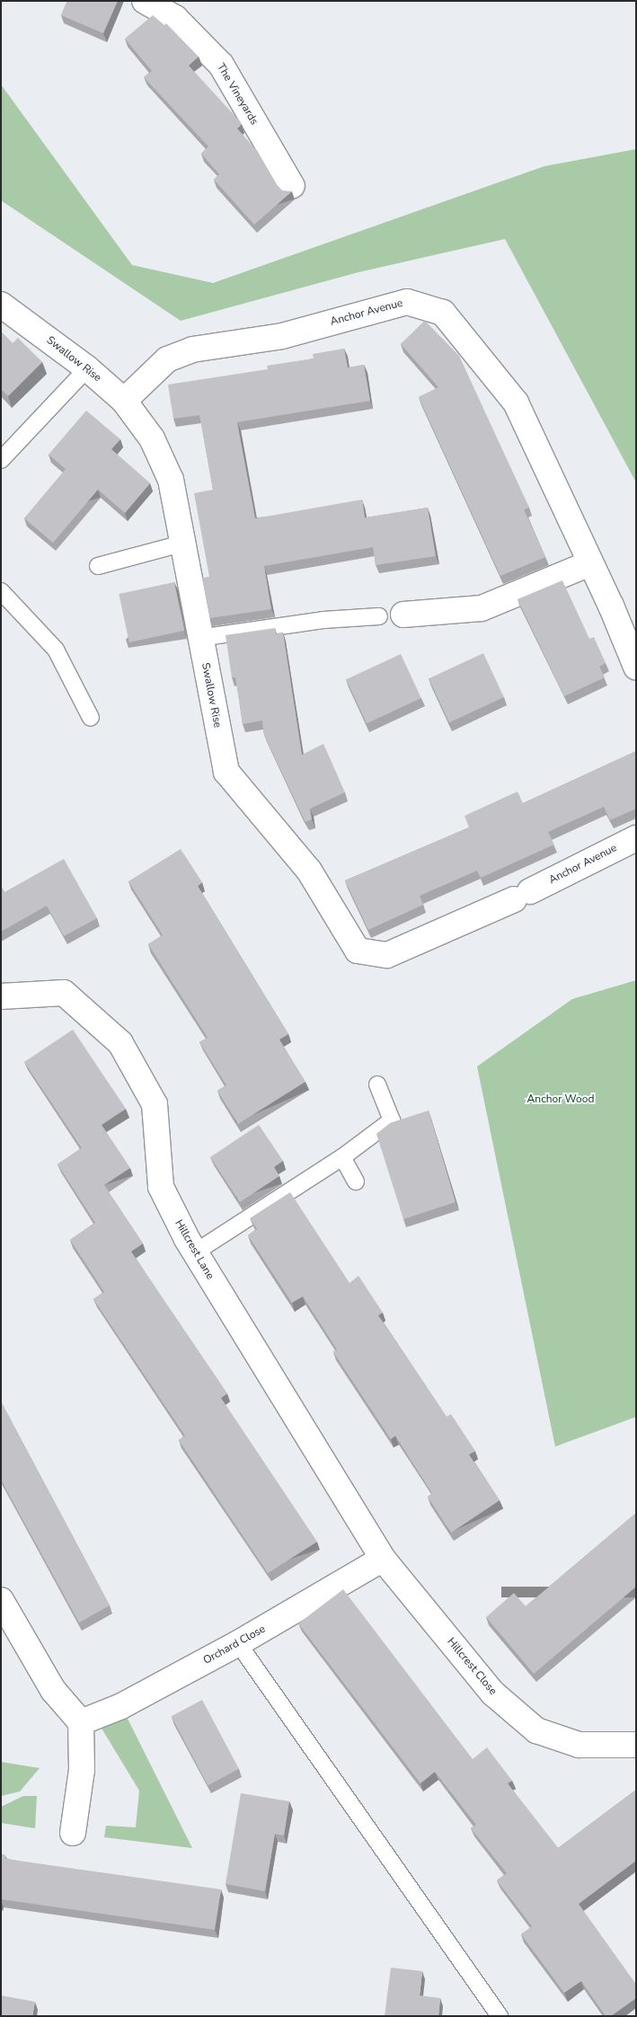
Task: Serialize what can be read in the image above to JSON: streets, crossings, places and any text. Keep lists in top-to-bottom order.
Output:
{
  "streets": {
    "street": [
      "The Vineyards",
      "Anchor Avenue",
      "Swallow Rise",
      "Hillcrest Lane",
      "Orchard Close",
      "Hillcrest Close"
    ]
  },
  "crossings": [
    ["Anchor Avenue", "Swallow Rise"],
    ["Hillcrest Lane", "Orchard Close"],
    ["Hillcrest Lane", "Hillcrest Close"],
    ["Orchard Close", "Hillcrest Close"]
  ],
  "parks": ["Anchor Wood"]
}
